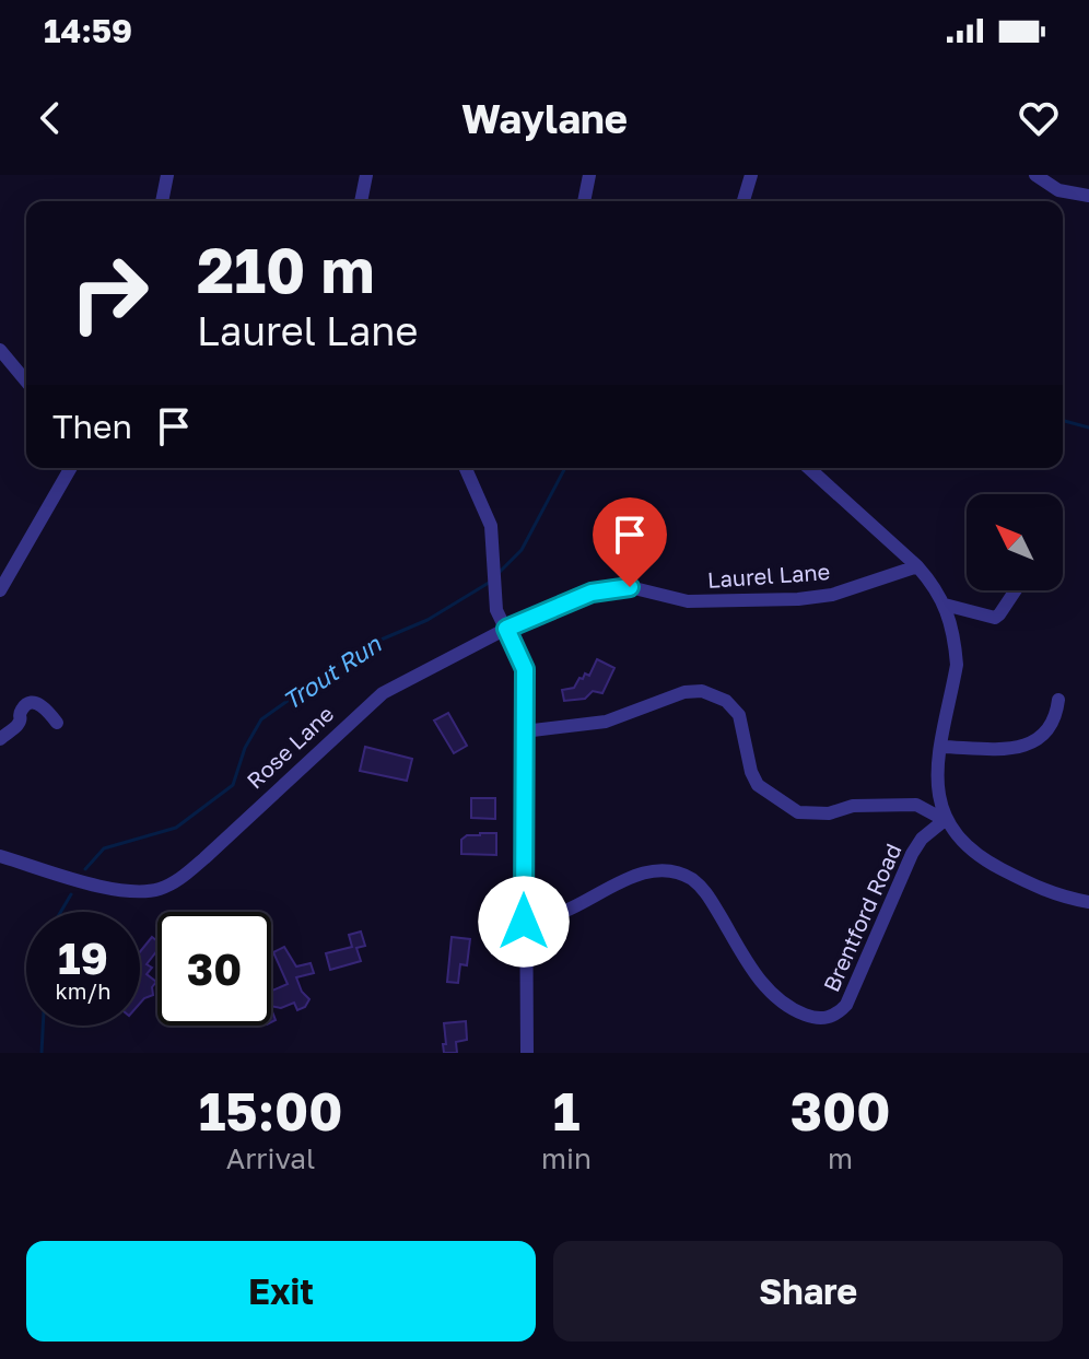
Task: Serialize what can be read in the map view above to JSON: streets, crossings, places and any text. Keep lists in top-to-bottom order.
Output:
{
  "streets": {
    "street": ["Laurel Lane", "Rose Lane", "Brentford Road"]
  },
  "crossings": [
    ["Laurel Lane", "Rose Lane"]
  ],
  "water": ["Trout Run"],
  "north": "top left",
  "page": {
    "status": "14:59",
    "header": "Waylane",
    "turn": ["210 m", "Laurel Lane"],
    "then": "Then",
    "speed": "19 km/h",
    "limit": "30",
    "eta": [
      "15:00",
      "Arrival",
      "1",
      "min",
      "300",
      "m"
    ],
    "buttons": ["Exit", "Share"]
  }
}
